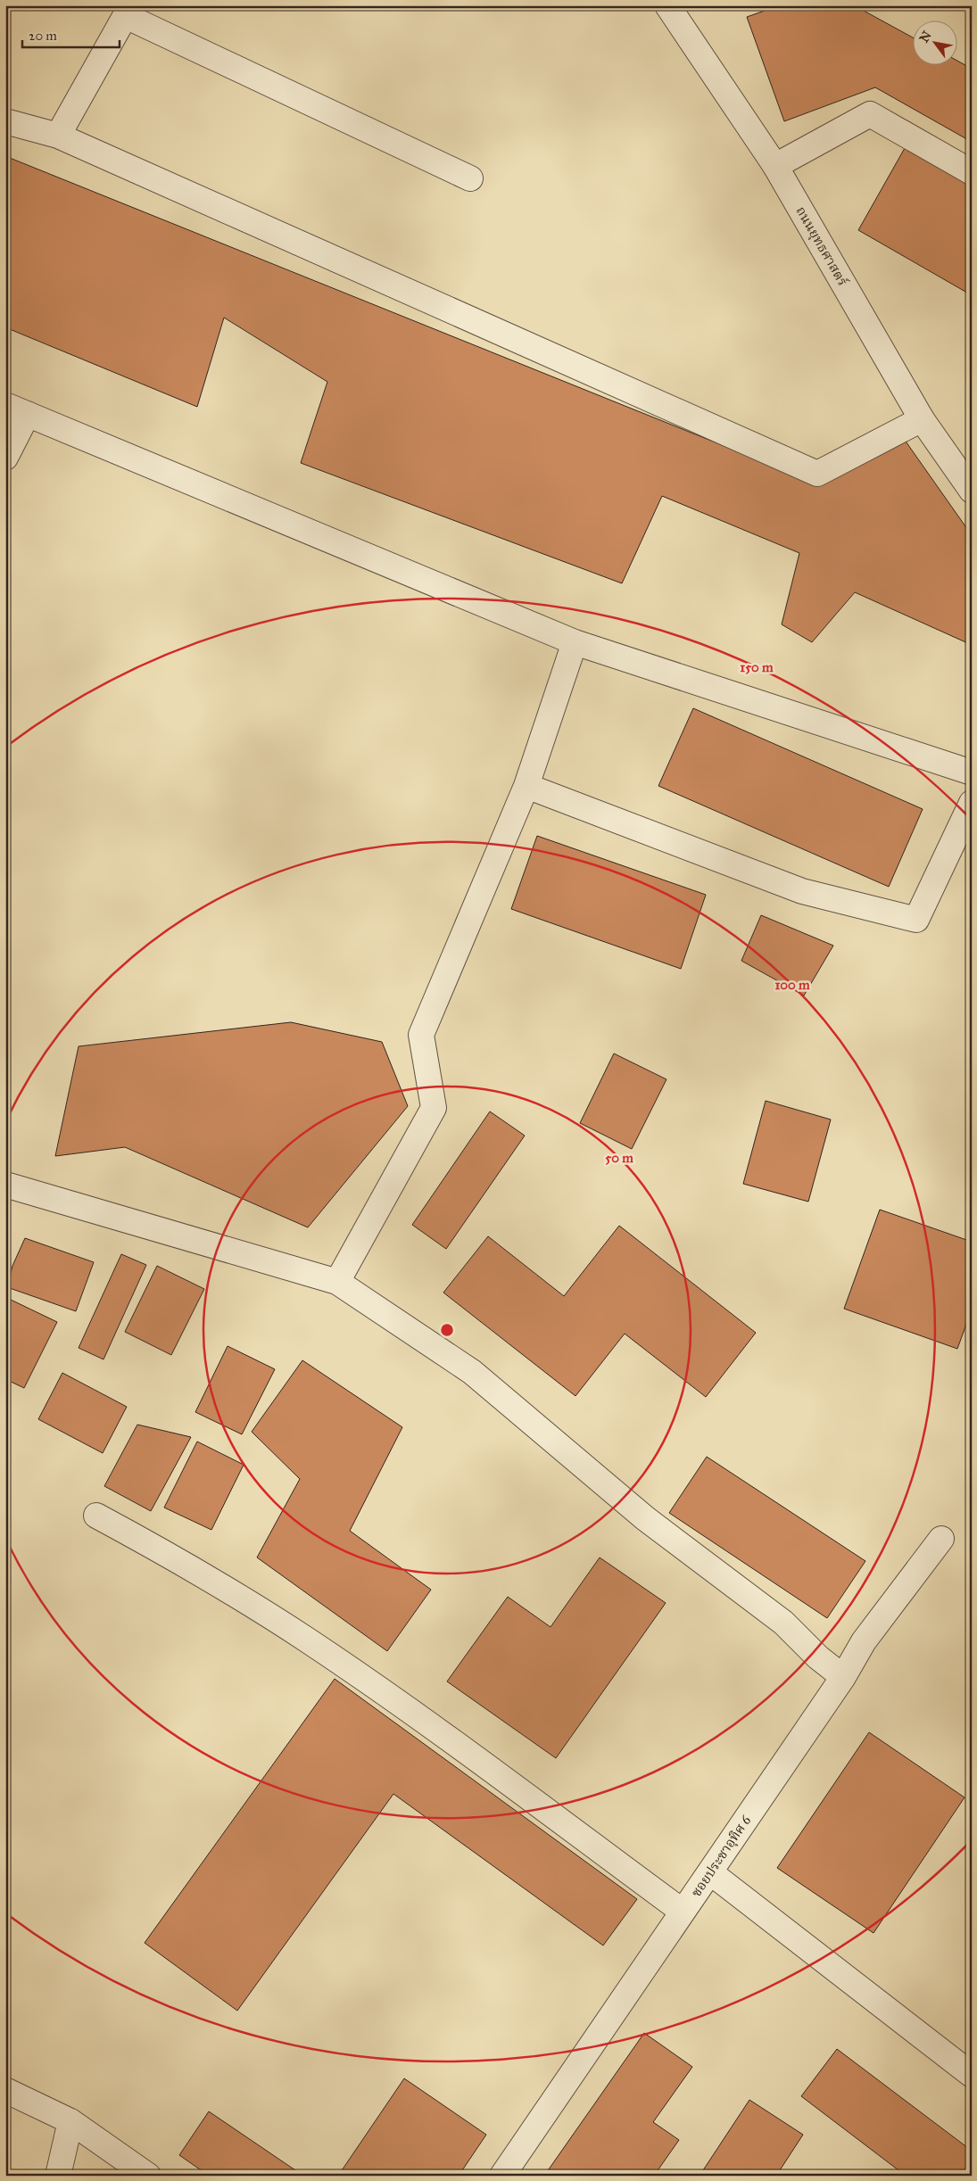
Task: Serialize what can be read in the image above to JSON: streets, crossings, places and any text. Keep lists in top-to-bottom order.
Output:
{
  "streets": {
    "street": ["ถนนยุทธศาสตร์", "ซอยประชาอุทิศ 6"]
  },
  "scale_bar": "20 m",
  "north": "top left",
  "rings": ["150 m", "100 m", "50 m"]
}
